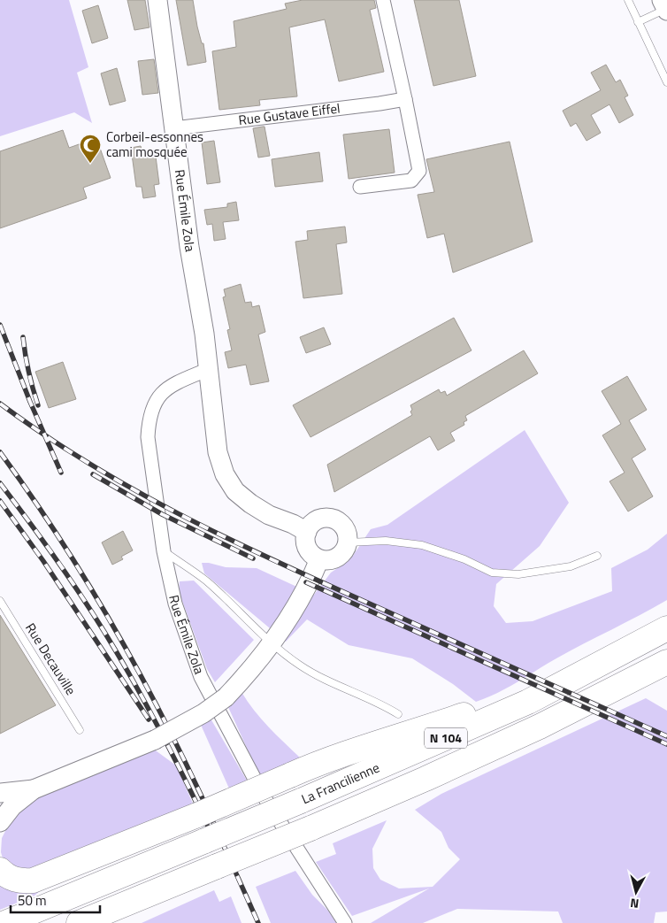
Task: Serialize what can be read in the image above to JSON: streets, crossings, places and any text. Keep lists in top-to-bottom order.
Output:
{
  "streets": {
    "highway": ["N 104", "La Francilienne"],
    "street": ["Rue Gustave Eiffel", "Rue Émile Zola"],
    "lane": ["Rue Decauville"]
  },
  "crossings": [
    ["Rue Gustave Eiffel", "Rue Émile Zola"]
  ],
  "places": {
    "mosque": ["Corbeil-essonnes cami mosquée"]
  },
  "scale_bar": "50 m",
  "north": "bottom"
}
